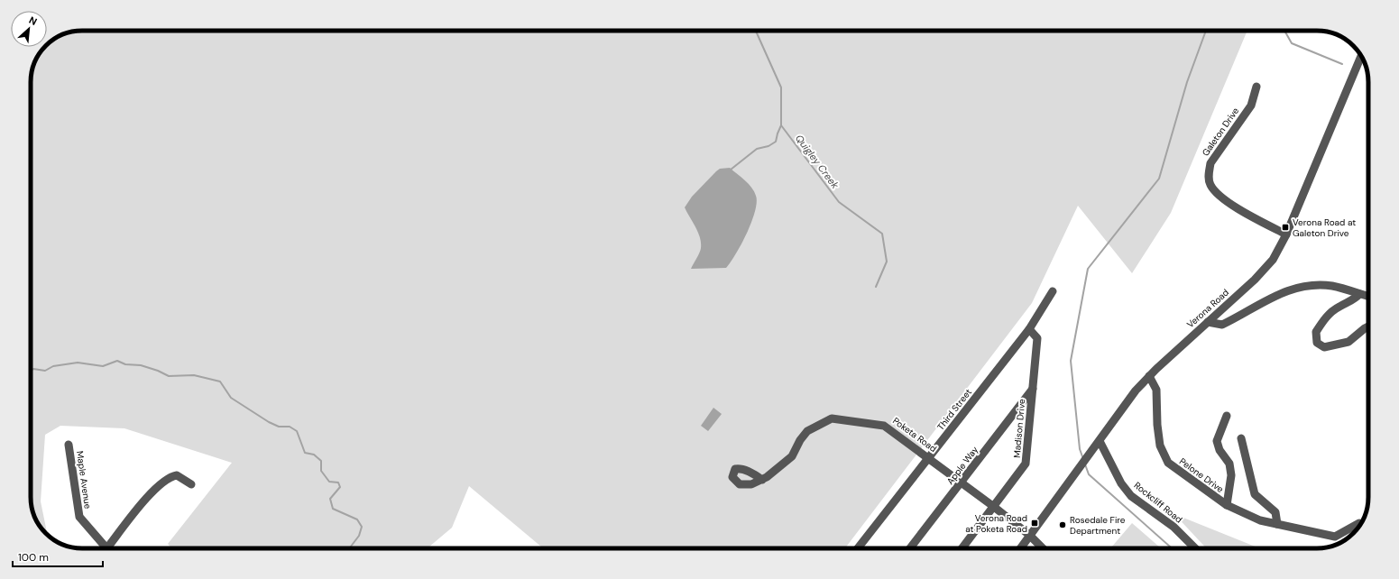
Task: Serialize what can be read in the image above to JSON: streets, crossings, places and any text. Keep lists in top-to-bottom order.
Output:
{
  "streets": {
    "street": [
      "Galeton Drive",
      "Verona Road",
      "Third Street",
      "Madison Drive",
      "Poketa Road",
      "Apple Way",
      "Pelone Drive",
      "Maple Avenue",
      "Rockcliff Road"
    ]
  },
  "crossings": [
    ["Galeton Drive", "Verona Road"],
    ["Verona Road", "Poketa Road"],
    ["Verona Road", "Pelone Drive"],
    ["Verona Road", "Rockcliff Road"],
    ["Third Street", "Madison Drive"],
    ["Third Street", "Poketa Road"],
    ["Madison Drive", "Poketa Road"],
    ["Madison Drive", "Apple Way"],
    ["Poketa Road", "Apple Way"]
  ],
  "water": ["Quigley Creek"],
  "places": {
    "transit": ["Verona Road at Galeton Drive", "Verona Road at Poketa Road"],
    "other": ["Rosedale Fire Department"]
  },
  "scale_bar": "100 m",
  "north": "top right"
}
